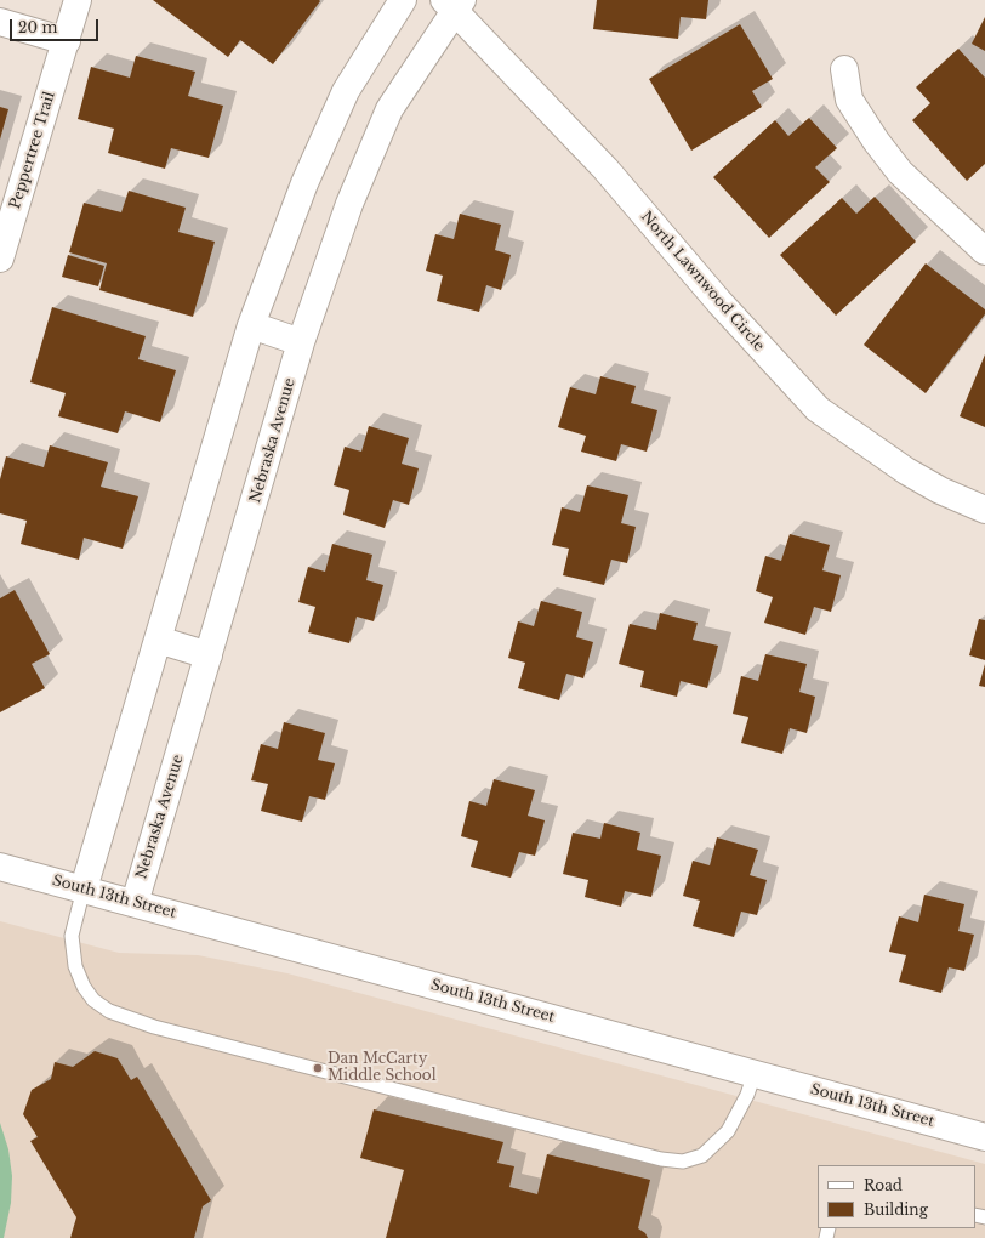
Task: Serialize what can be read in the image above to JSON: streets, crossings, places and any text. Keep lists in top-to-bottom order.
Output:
{
  "streets": {
    "street": [
      "Peppertree Trail",
      "North Lawnwood Circle",
      "Nebraska Avenue",
      "South 13th Street"
    ]
  },
  "crossings": [
    ["North Lawnwood Circle", "Nebraska Avenue"],
    ["Nebraska Avenue", "South 13th Street"]
  ],
  "places": ["Dan McCarty Middle School"],
  "legend": ["Road", "Building"],
  "scale_bar": "20 m"
}
